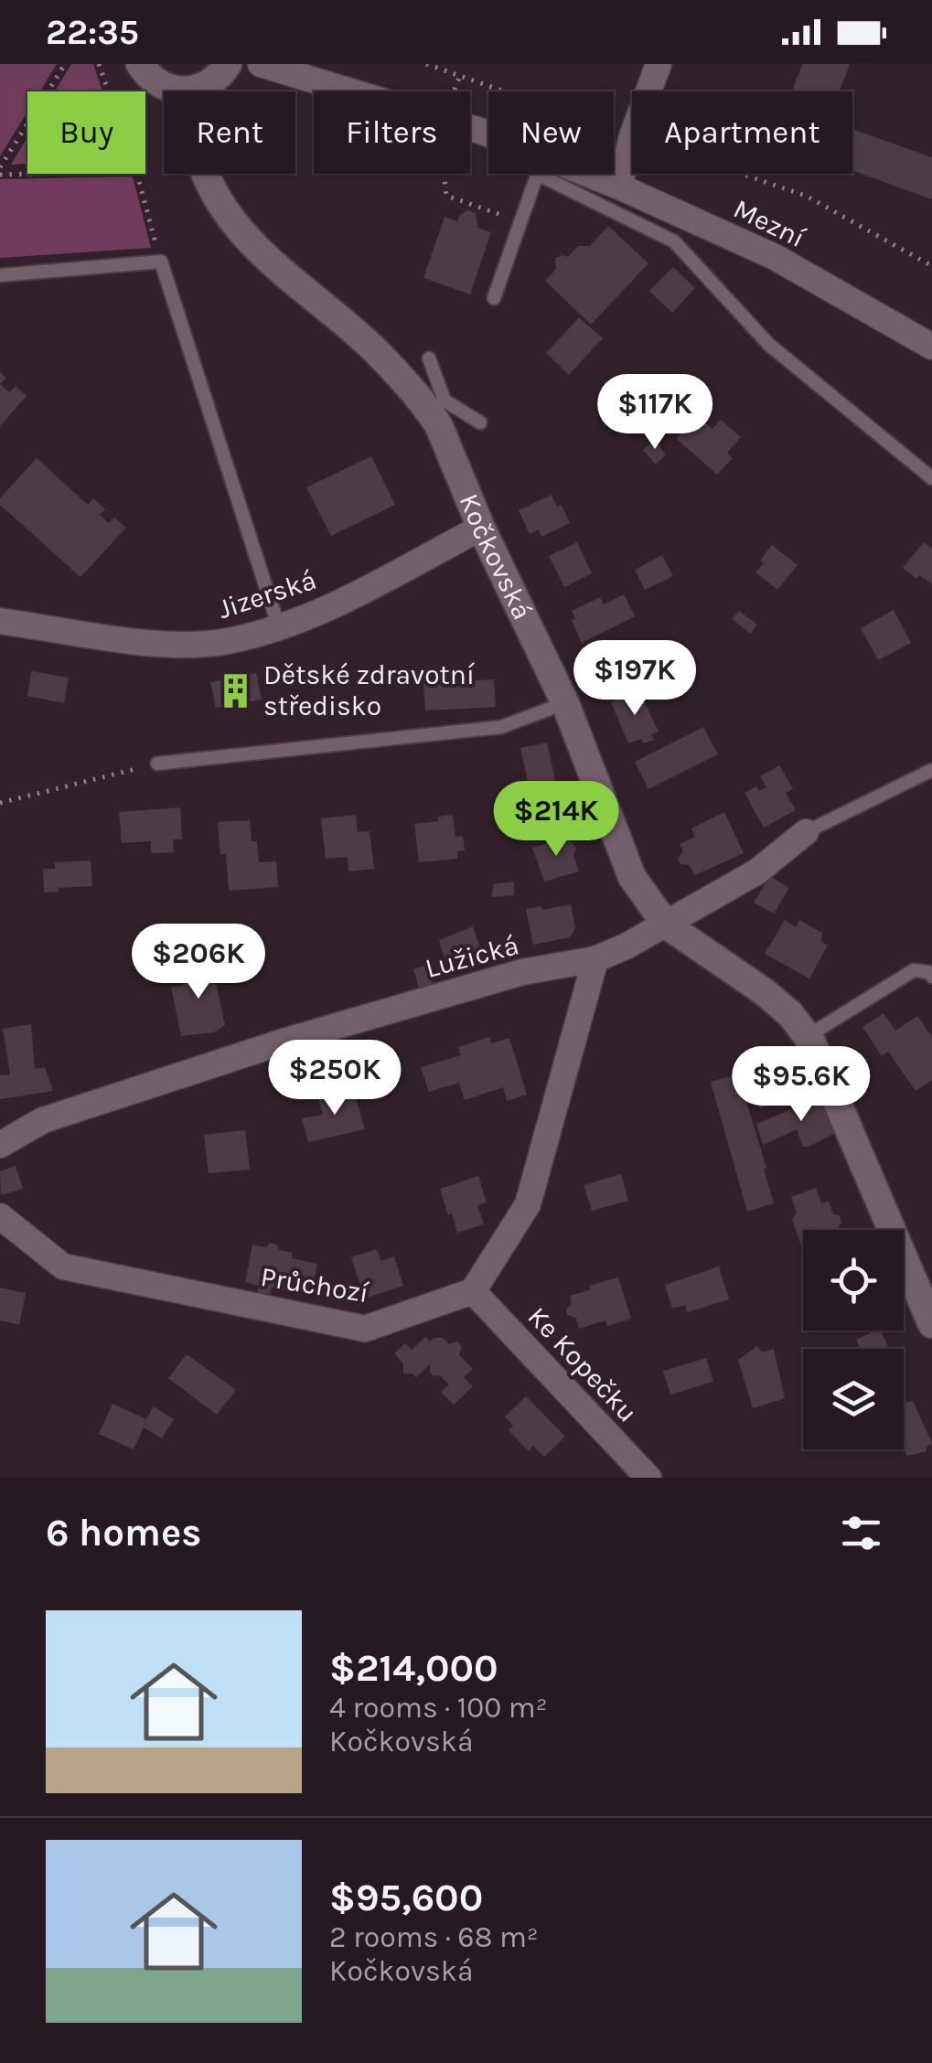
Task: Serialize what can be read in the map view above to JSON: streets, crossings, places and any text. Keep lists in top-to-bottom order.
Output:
{
  "streets": {
    "street": [
      "Mezní",
      "Kočkovská",
      "Jizerská",
      "Lužická",
      "Průchozí",
      "Ke Kopečku"
    ]
  },
  "crossings": [
    ["Kočkovská", "Jizerská"],
    ["Kočkovská", "Lužická"],
    ["Průchozí", "Ke Kopečku"]
  ],
  "places": {
    "building": ["Dětské zdravotní středisko"]
  },
  "page": {
    "status": "22:35",
    "chip": [
      "Buy",
      "Rent",
      "Filters",
      "New",
      "Apartment"
    ],
    "price": [
      "$117K",
      "$197K",
      "$214K",
      "$206K",
      "$250K",
      "$95.6K"
    ],
    "heading": "6 homes",
    "list": [
      {
        "name": "$214,000",
        "note": "4 rooms · 100 m² · Kočkovská"
      },
      {
        "name": "$95,600",
        "note": "2 rooms · 68 m² · Kočkovská"
      }
    ]
  }
}
